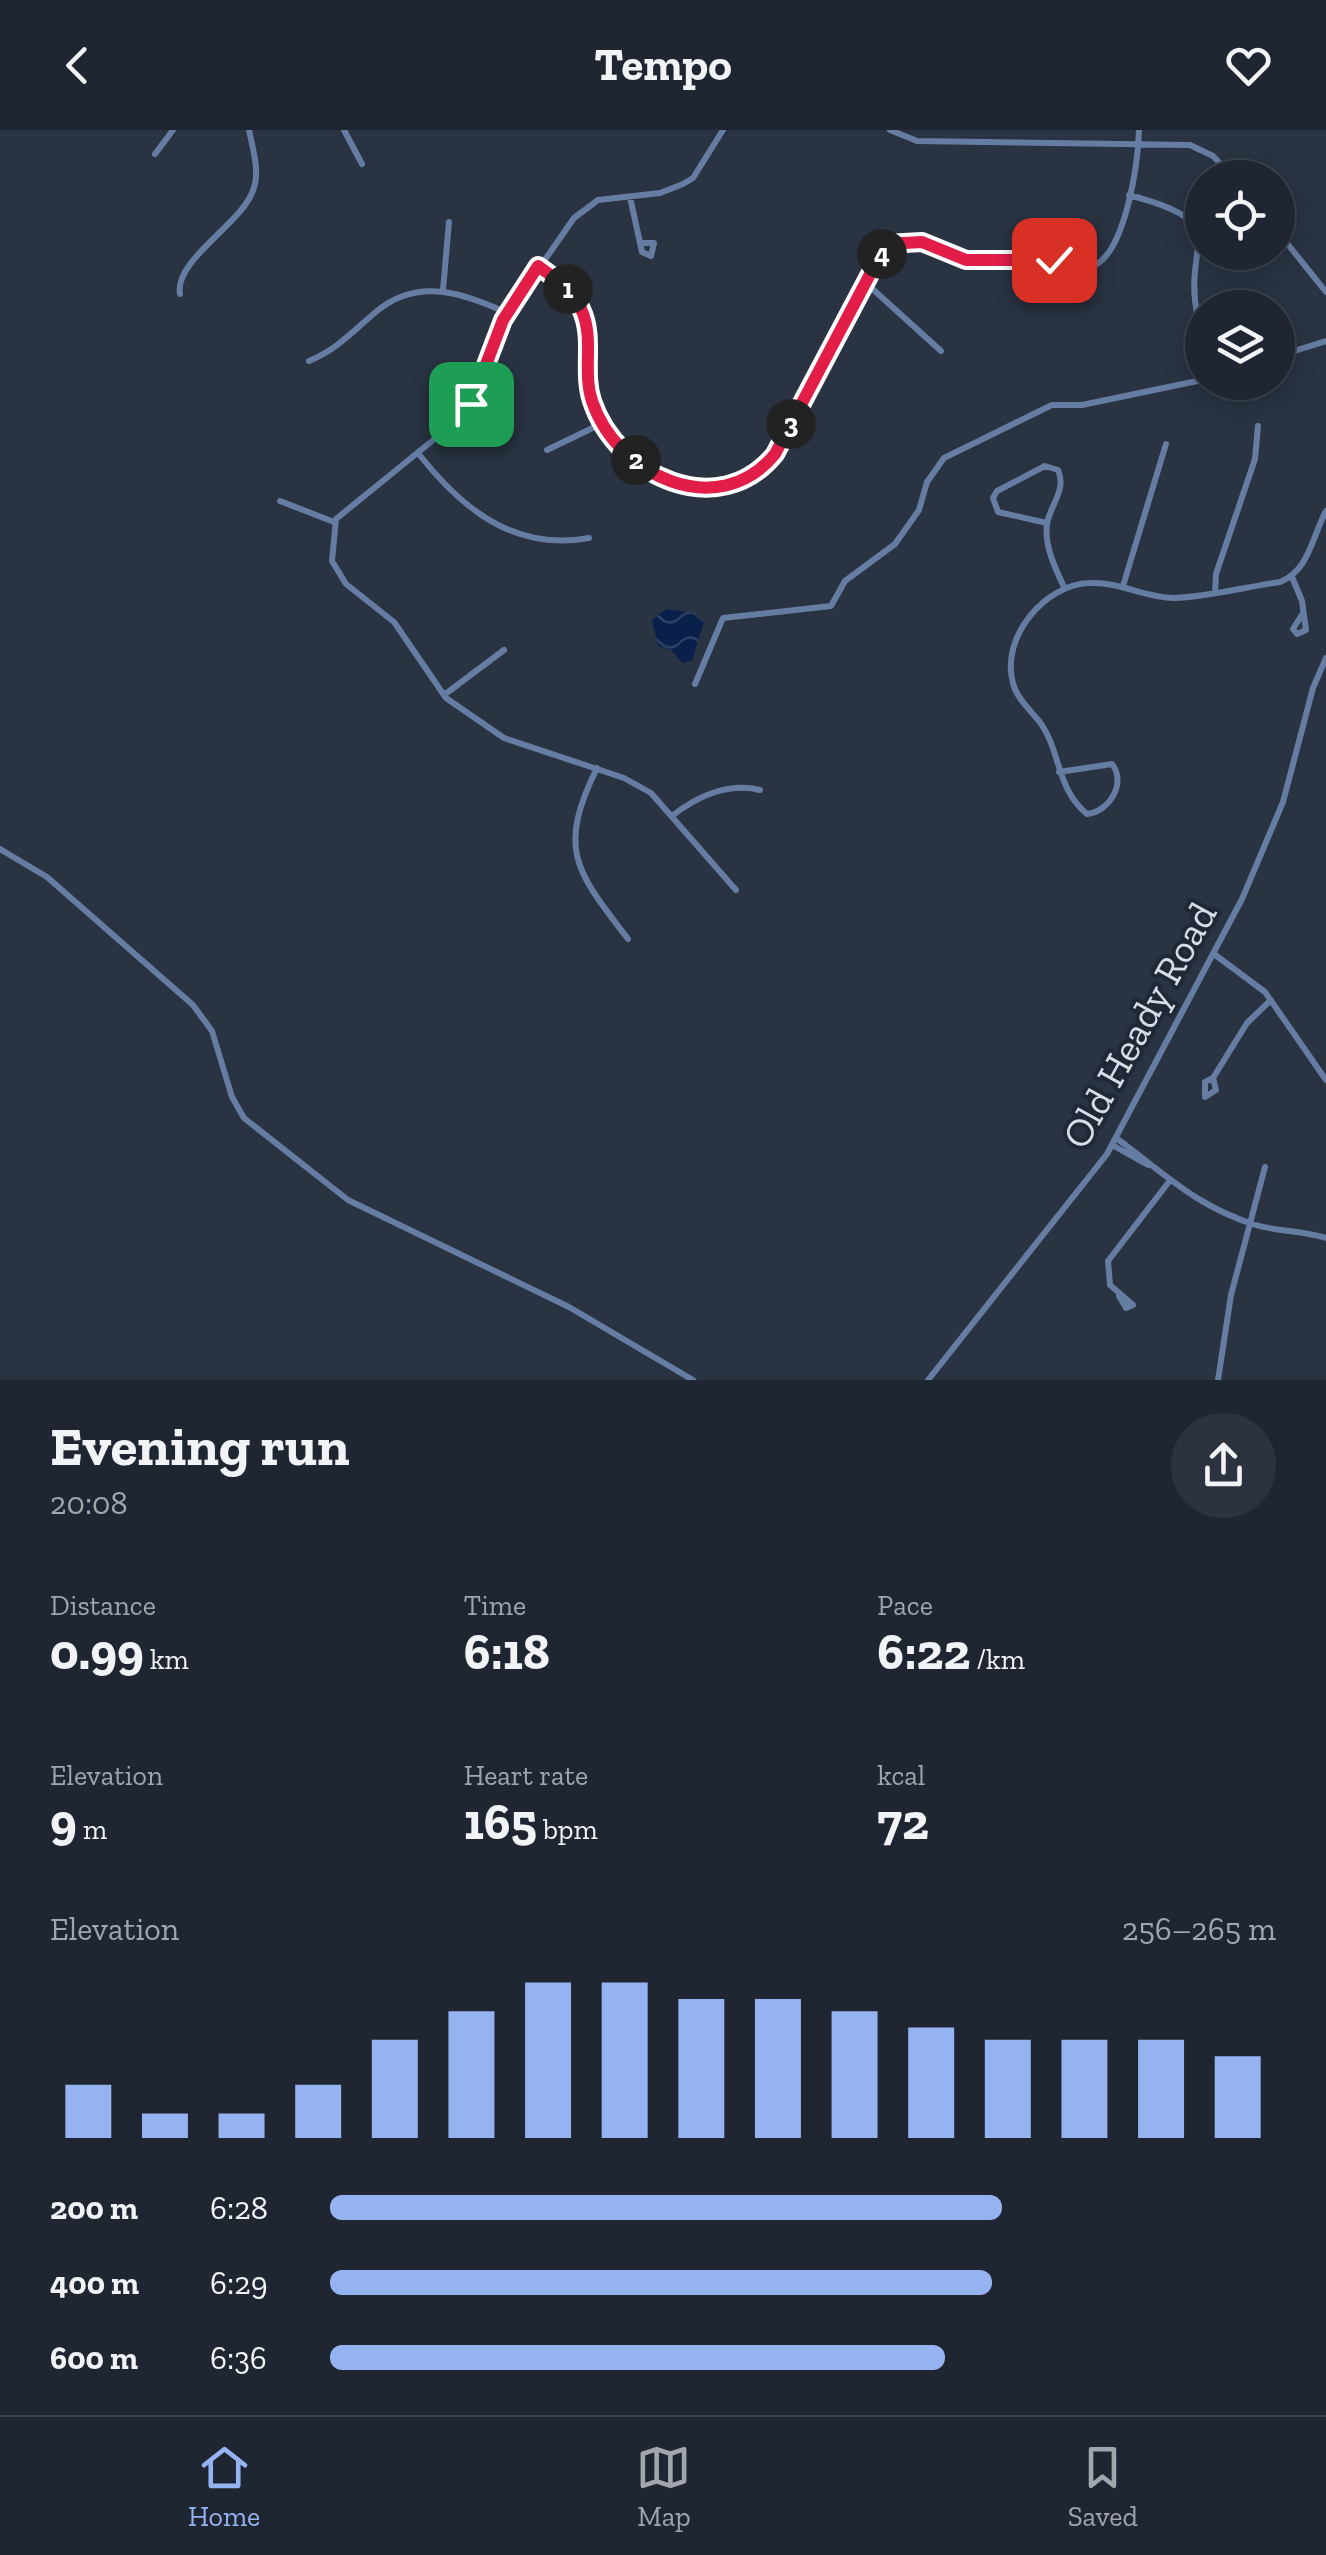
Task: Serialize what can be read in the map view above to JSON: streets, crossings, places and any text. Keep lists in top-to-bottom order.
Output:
{
  "streets": {
    "street": ["Old Heady Road"]
  },
  "page": {
    "header": "Tempo",
    "pins": [
      "4",
      "1",
      "3",
      "2"
    ],
    "heading": ["Evening run", "20:08"],
    "stats": [
      ["Distance", "0.99 km"],
      ["Time", "6:18"],
      ["Pace", "6:22 /km"],
      ["Elevation", "9 m"],
      ["Heart rate", "165 bpm"],
      ["kcal", "72"]
    ],
    "chart": ["Elevation", "256–265 m"],
    "list": [
      {
        "name": "200 m",
        "note": "6:28"
      },
      {
        "name": "400 m",
        "note": "6:29"
      },
      {
        "name": "600 m",
        "note": "6:36"
      }
    ],
    "tabs": ["Home", "Map", "Saved"]
  }
}
